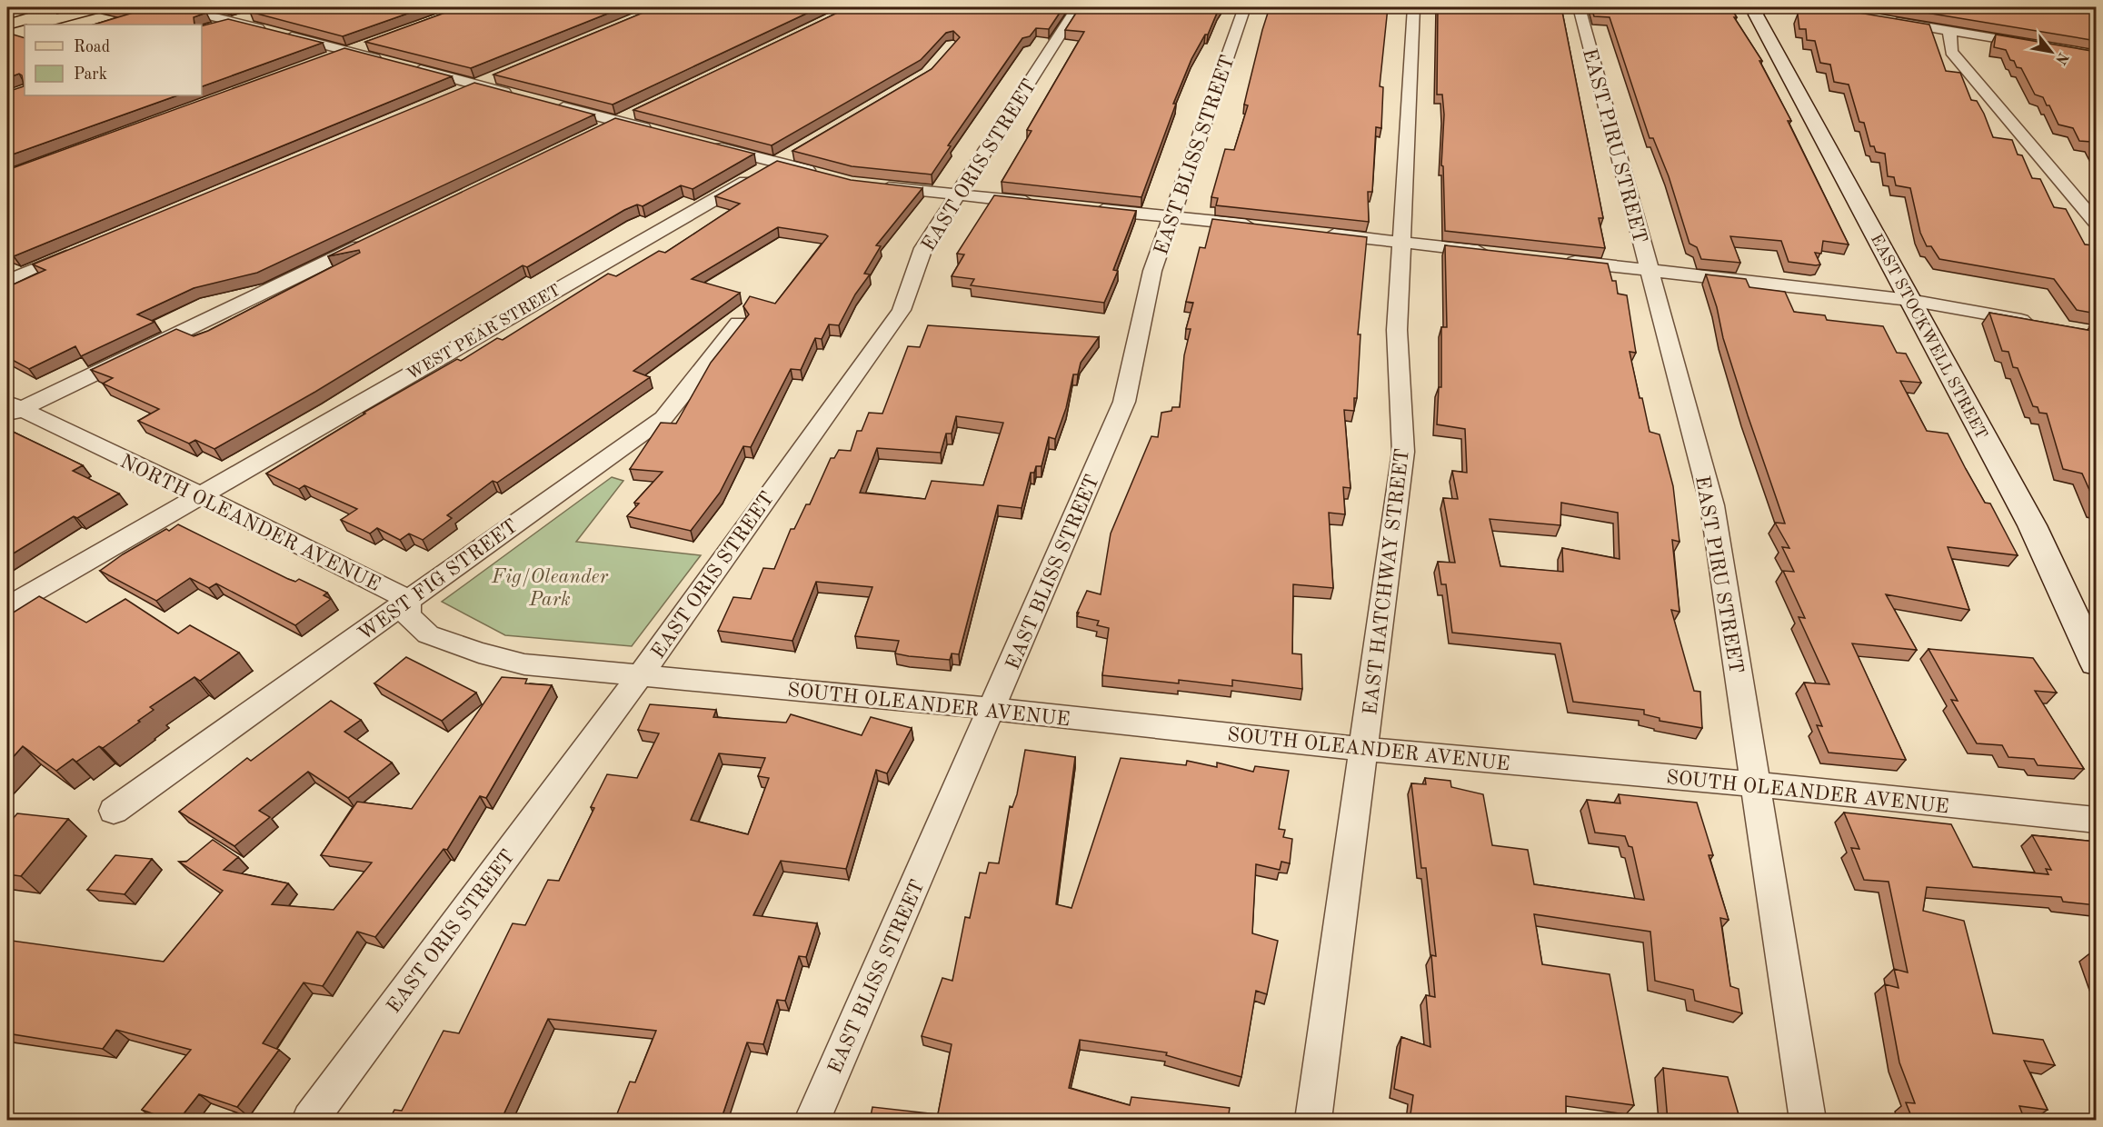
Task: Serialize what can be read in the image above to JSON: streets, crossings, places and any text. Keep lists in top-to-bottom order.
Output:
{
  "streets": {
    "street": [
      "EAST PIRU STREET",
      "EAST BLISS STREET",
      "EAST ORIS STREET",
      "WEST PEAR STREET",
      "EAST STOCKWELL STREET",
      "NORTH OLEANDER AVENUE",
      "WEST FIG STREET",
      "EAST HATCHWAY STREET",
      "SOUTH OLEANDER AVENUE"
    ]
  },
  "crossings": [
    ["EAST PIRU STREET", "SOUTH OLEANDER AVENUE"],
    ["EAST BLISS STREET", "SOUTH OLEANDER AVENUE"],
    ["EAST ORIS STREET", "SOUTH OLEANDER AVENUE"],
    ["WEST PEAR STREET", "NORTH OLEANDER AVENUE"],
    ["NORTH OLEANDER AVENUE", "WEST FIG STREET"],
    ["EAST HATCHWAY STREET", "SOUTH OLEANDER AVENUE"]
  ],
  "parks": ["Fig/Oleander Park"],
  "legend": ["Road", "Park"],
  "north": "bottom right"
}
